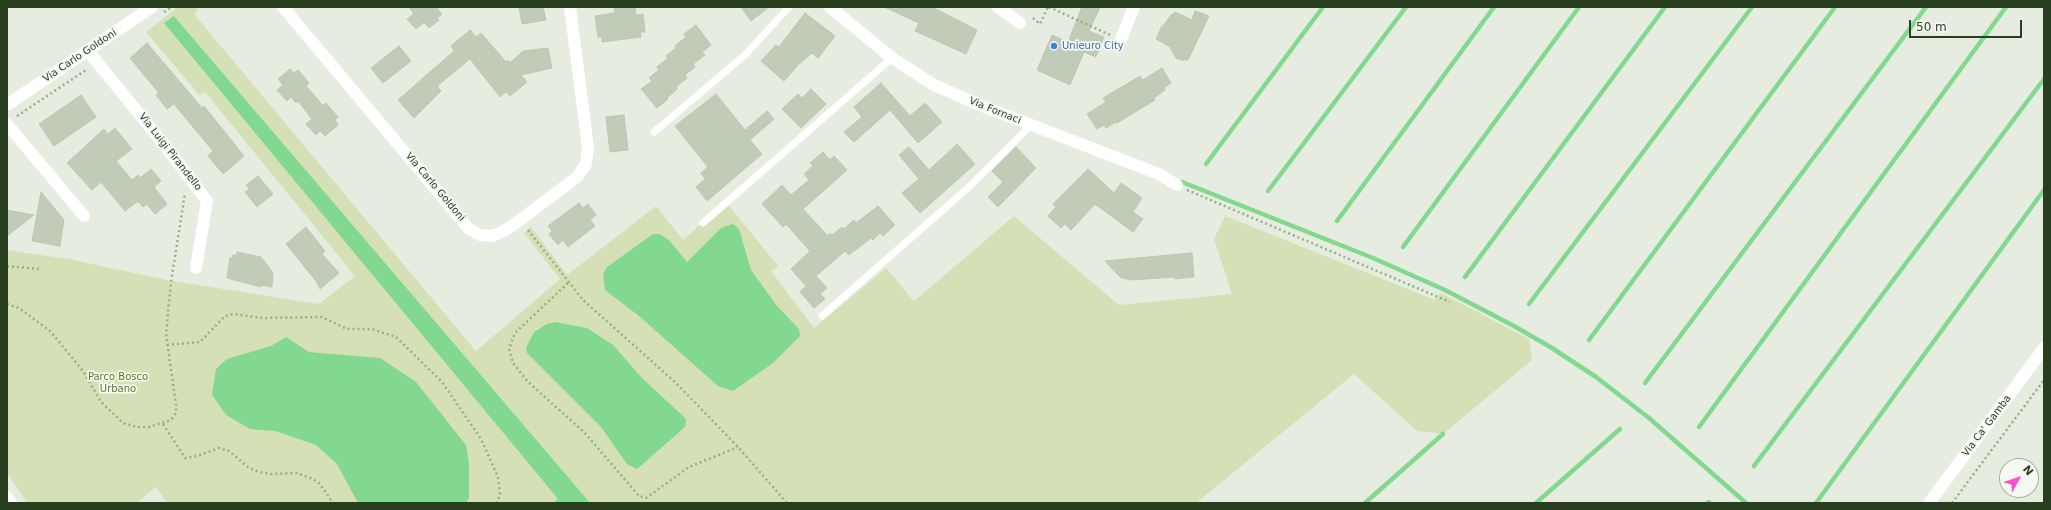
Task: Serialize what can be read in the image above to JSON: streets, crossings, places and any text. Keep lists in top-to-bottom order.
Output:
{
  "streets": {
    "street": [
      "Via Carlo Goldoni",
      "Via Fornaci",
      "Via Luigi Pirandello",
      "Via Ca' Gamba"
    ]
  },
  "crossings": [
    ["Via Carlo Goldoni", "Via Luigi Pirandello"]
  ],
  "parks": ["Parco Bosco Urbano"],
  "places": ["Unieuro City"],
  "scale_bar": "50 m",
  "north": "top right"
}
